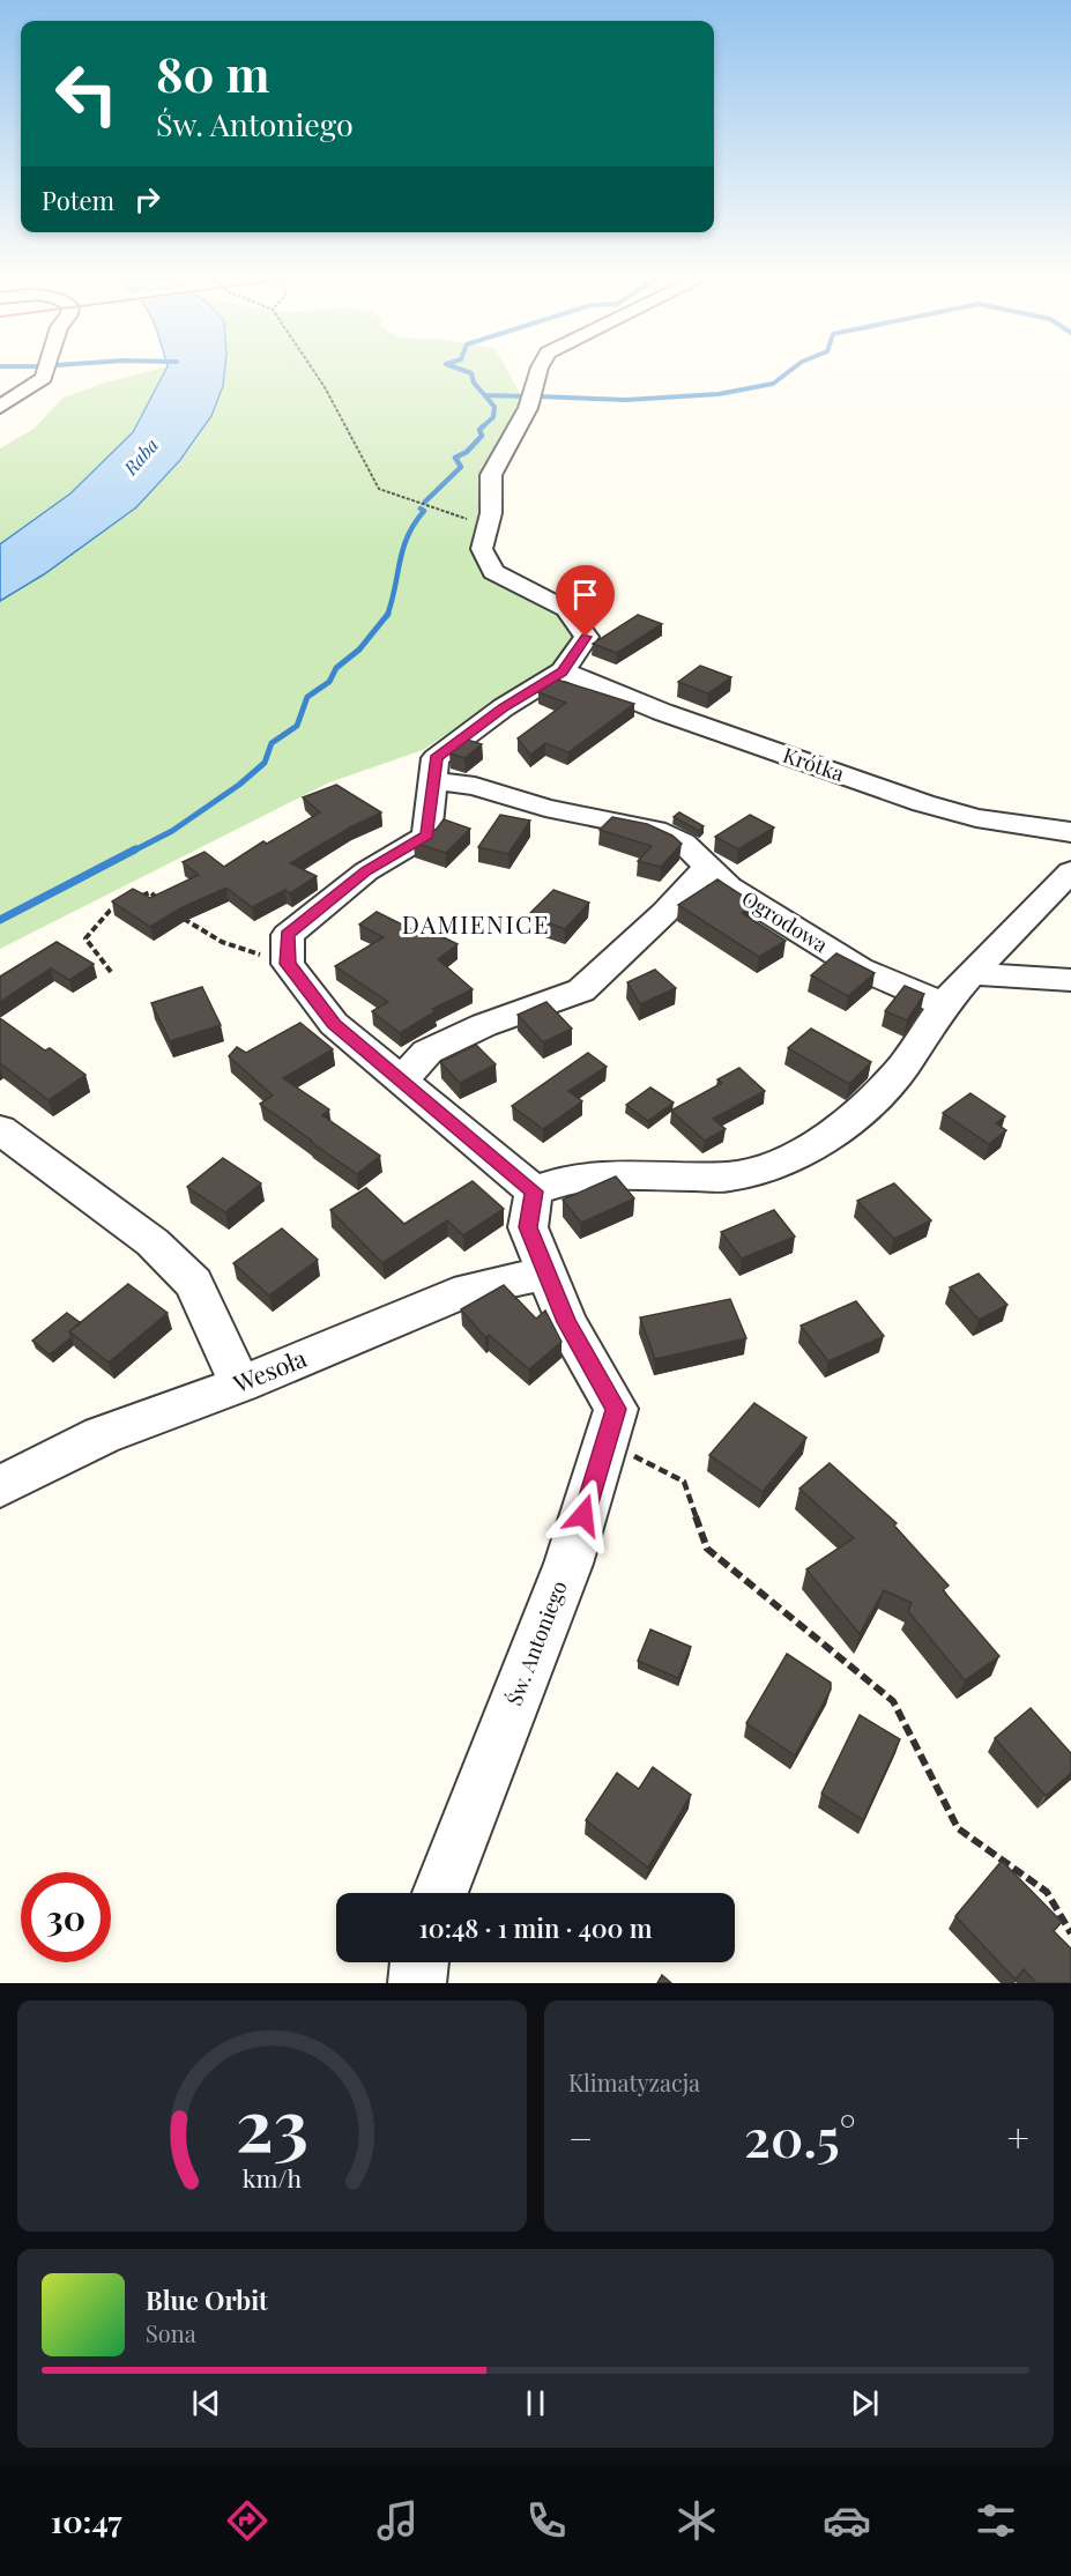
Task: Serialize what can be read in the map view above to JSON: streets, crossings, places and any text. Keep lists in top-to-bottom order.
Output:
{
  "streets": {
    "street": [
      "Krótka",
      "Ogrodowa",
      "Wesoła",
      "Św. Antoniego"
    ]
  },
  "crossings": [
    ["Wesoła", "Św. Antoniego"]
  ],
  "districts": ["DAMIENICE"],
  "water": ["Raba"],
  "page": {
    "turn": ["80 m", "Św. Antoniego"],
    "then": "Potem",
    "limit": "30",
    "trip": "10:48 · 1 min · 400 m",
    "tile": "Klimatyzacja",
    "heat": ["−", "20.5°", "+"],
    "song": ["Blue Orbit", "Sona"],
    "tabs": "10:47",
    "gauge": ["23", "km/h"]
  }
}
